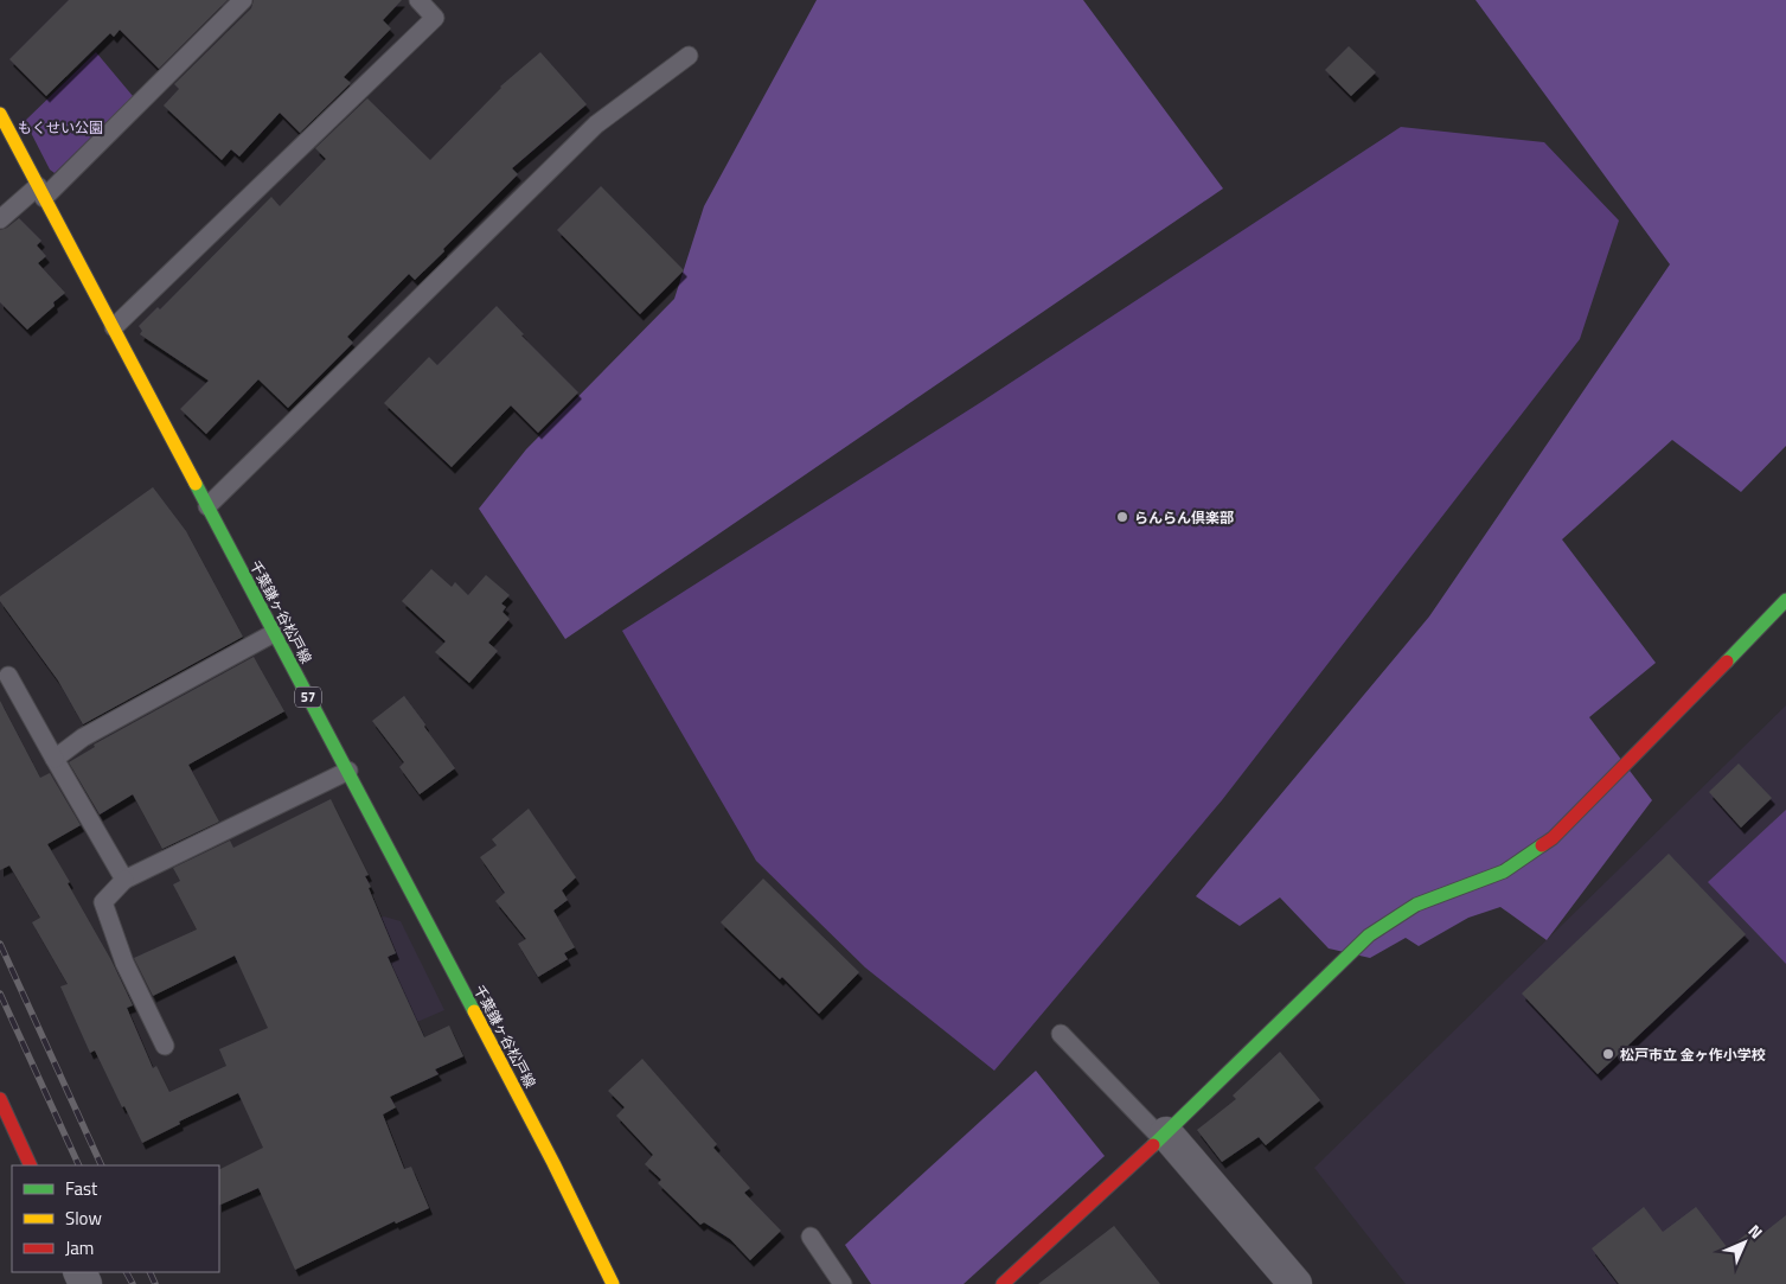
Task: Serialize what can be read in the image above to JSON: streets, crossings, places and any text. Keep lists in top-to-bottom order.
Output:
{
  "streets": {
    "main road": ["千葉鎌ヶ谷松戸線", "57"]
  },
  "parks": ["もくせい公園"],
  "places": ["らんらん倶楽部", "松戸市立 金ヶ作小学校"],
  "legend": ["Fast", "Slow", "Jam"],
  "north": "top right"
}
